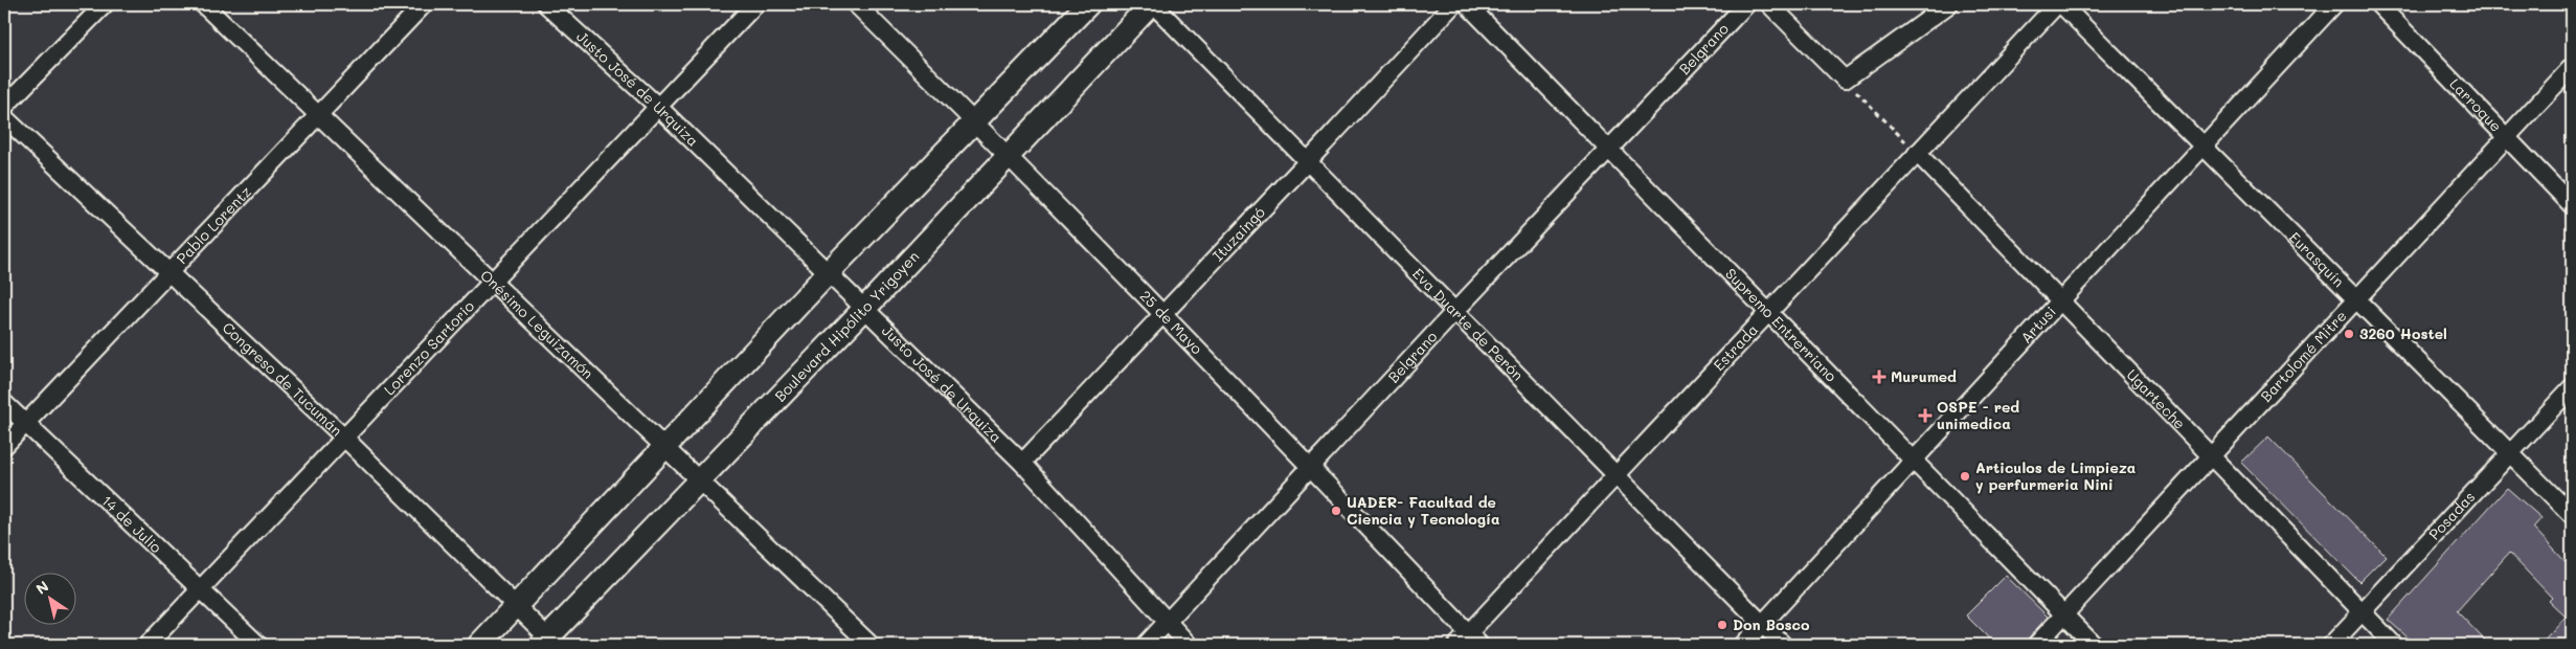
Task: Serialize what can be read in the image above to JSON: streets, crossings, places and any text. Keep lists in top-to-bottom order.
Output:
{
  "streets": {
    "main road": ["Boulevard Hipólito Yrigoyen"],
    "street": [
      "Belgrano",
      "Justo José de Urquiza",
      "Larroque",
      "Pablo Lorentz",
      "Ituzaingó",
      "Eurasquín",
      "25 de Mayo",
      "Onésimo Leguizamón",
      "Eva Duarte de Perón",
      "Supremo Entrerriano",
      "Artusi",
      "Lorenzo Sartorio",
      "Estrada",
      "Bartolomé Mitre",
      "Congreso de Tucumán",
      "Ugarteche",
      "Posadas",
      "14 de Julio"
    ]
  },
  "crossings": [
    ["Belgrano", "Justo José de Urquiza"],
    ["Belgrano", "25 de Mayo"],
    ["Belgrano", "Eva Duarte de Perón"],
    ["Belgrano", "Supremo Entrerriano"],
    ["Justo José de Urquiza", "Ituzaingó"],
    ["Justo José de Urquiza", "Boulevard Hipólito Yrigoyen"],
    ["Justo José de Urquiza", "Lorenzo Sartorio"],
    ["Larroque", "Bartolomé Mitre"],
    ["Pablo Lorentz", "Onésimo Leguizamón"],
    ["Pablo Lorentz", "Congreso de Tucumán"],
    ["Pablo Lorentz", "14 de Julio"],
    ["Ituzaingó", "25 de Mayo"],
    ["Ituzaingó", "Eva Duarte de Perón"],
    ["Eurasquín", "Artusi"],
    ["Eurasquín", "Bartolomé Mitre"],
    ["Eurasquín", "Posadas"],
    ["25 de Mayo", "Boulevard Hipólito Yrigoyen"],
    ["25 de Mayo", "Estrada"],
    ["Onésimo Leguizamón", "Boulevard Hipólito Yrigoyen"],
    ["Onésimo Leguizamón", "Lorenzo Sartorio"],
    ["Eva Duarte de Perón", "Artusi"],
    ["Eva Duarte de Perón", "Boulevard Hipólito Yrigoyen"],
    ["Eva Duarte de Perón", "Estrada"],
    ["Supremo Entrerriano", "Artusi"],
    ["Supremo Entrerriano", "Estrada"],
    ["Supremo Entrerriano", "Bartolomé Mitre"],
    ["Artusi", "Ugarteche"],
    ["Boulevard Hipólito Yrigoyen", "Congreso de Tucumán"],
    ["Lorenzo Sartorio", "Congreso de Tucumán"],
    ["Lorenzo Sartorio", "14 de Julio"],
    ["Estrada", "Ugarteche"],
    ["Bartolomé Mitre", "Ugarteche"],
    ["Ugarteche", "Posadas"]
  ],
  "places": {
    "other": [
      "3260 Hostel",
      "Articulos de Limpieza y perfurmeria Nini",
      "UADER- Facultad de Ciencia y Tecnología",
      "Don Bosco"
    ],
    "health": ["Murumed", "OSPE - red unimedica"]
  },
  "north": "top left"
}
